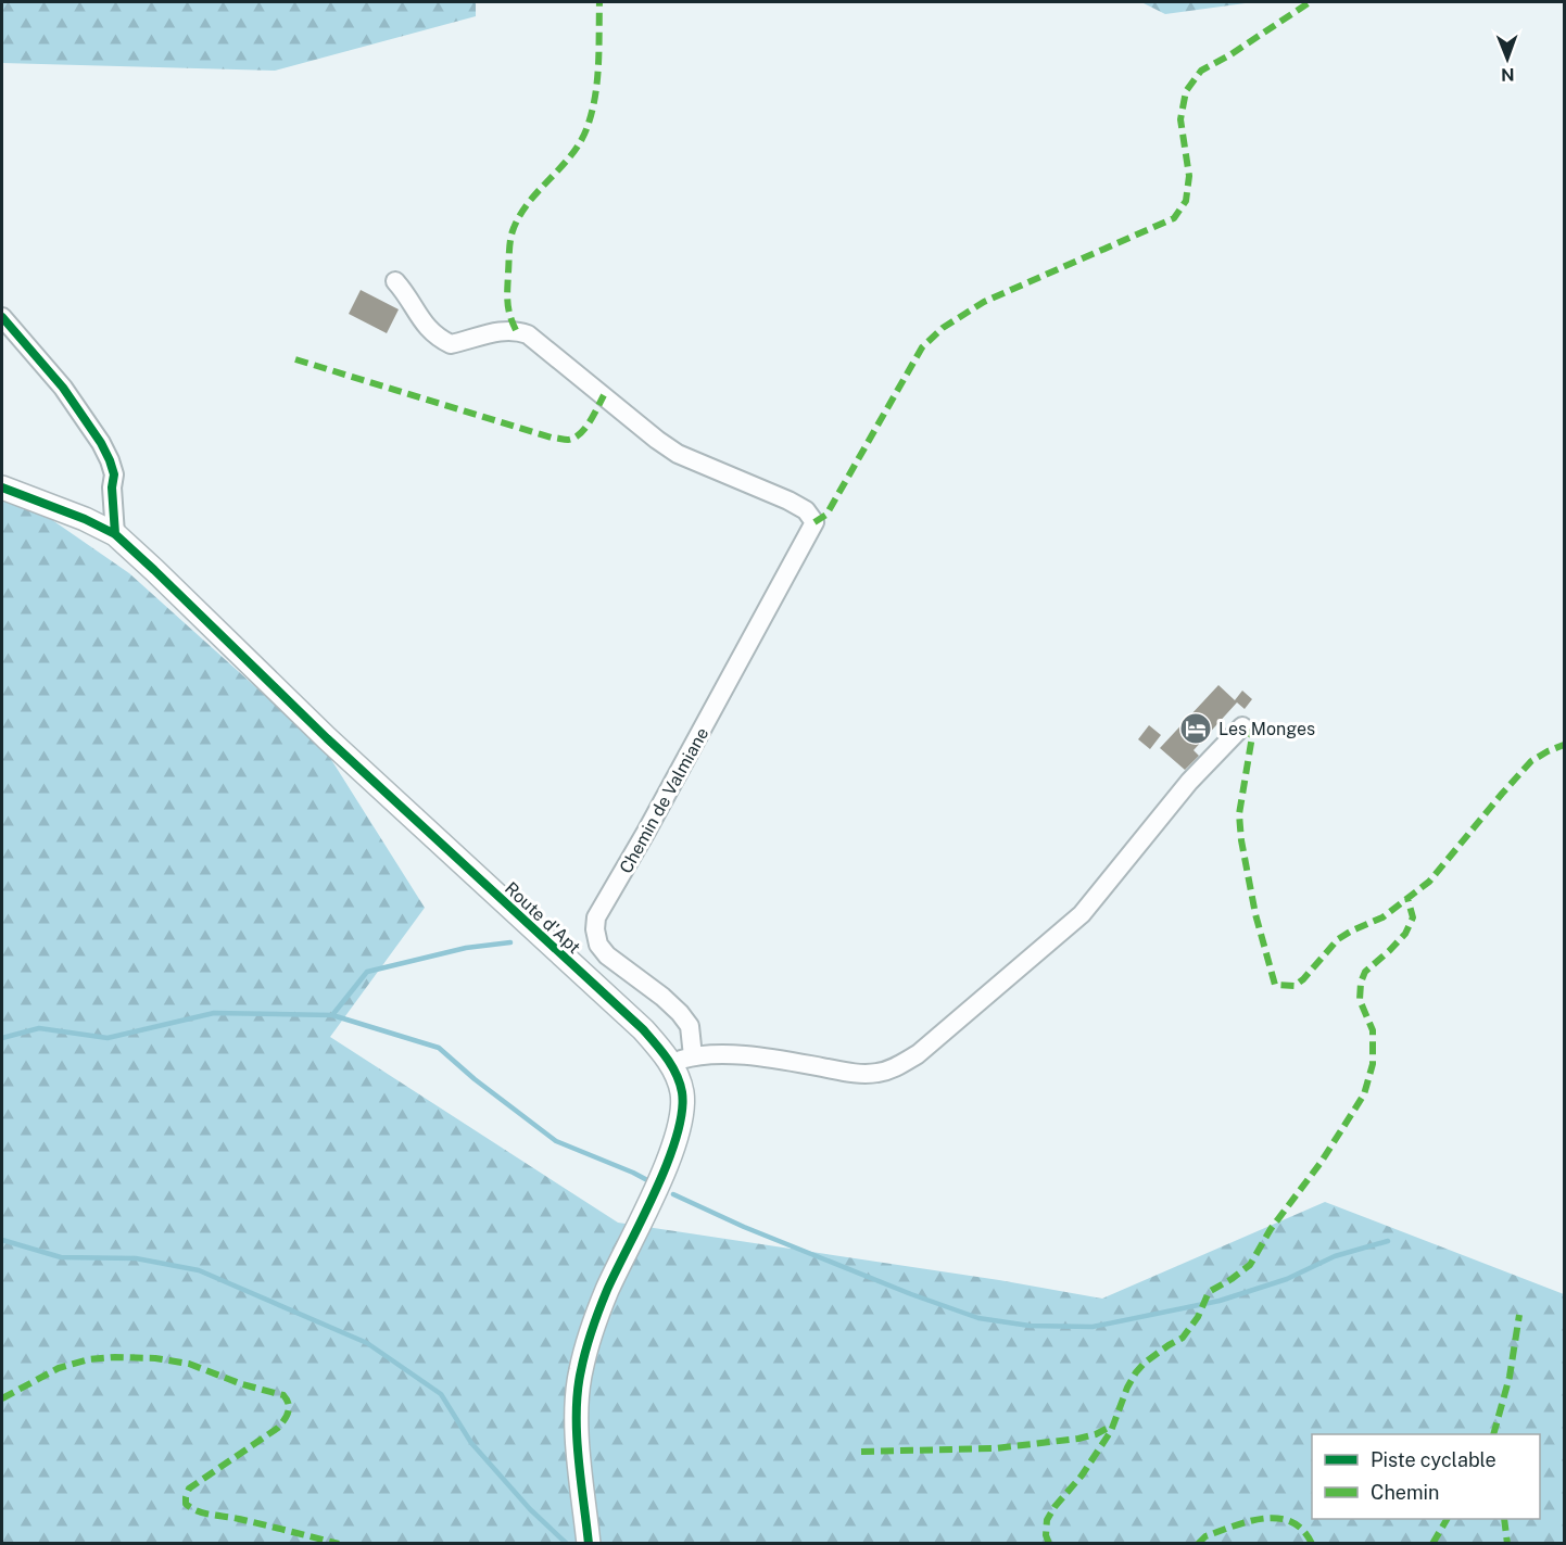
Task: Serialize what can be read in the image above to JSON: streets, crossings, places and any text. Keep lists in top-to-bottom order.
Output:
{
  "streets": {
    "main road": ["Route d'Apt"],
    "street": ["Chemin de Valmiane"]
  },
  "places": {
    "hotel": ["Les Monges"]
  },
  "legend": ["Piste cyclable", "Chemin"],
  "north": "bottom"
}
